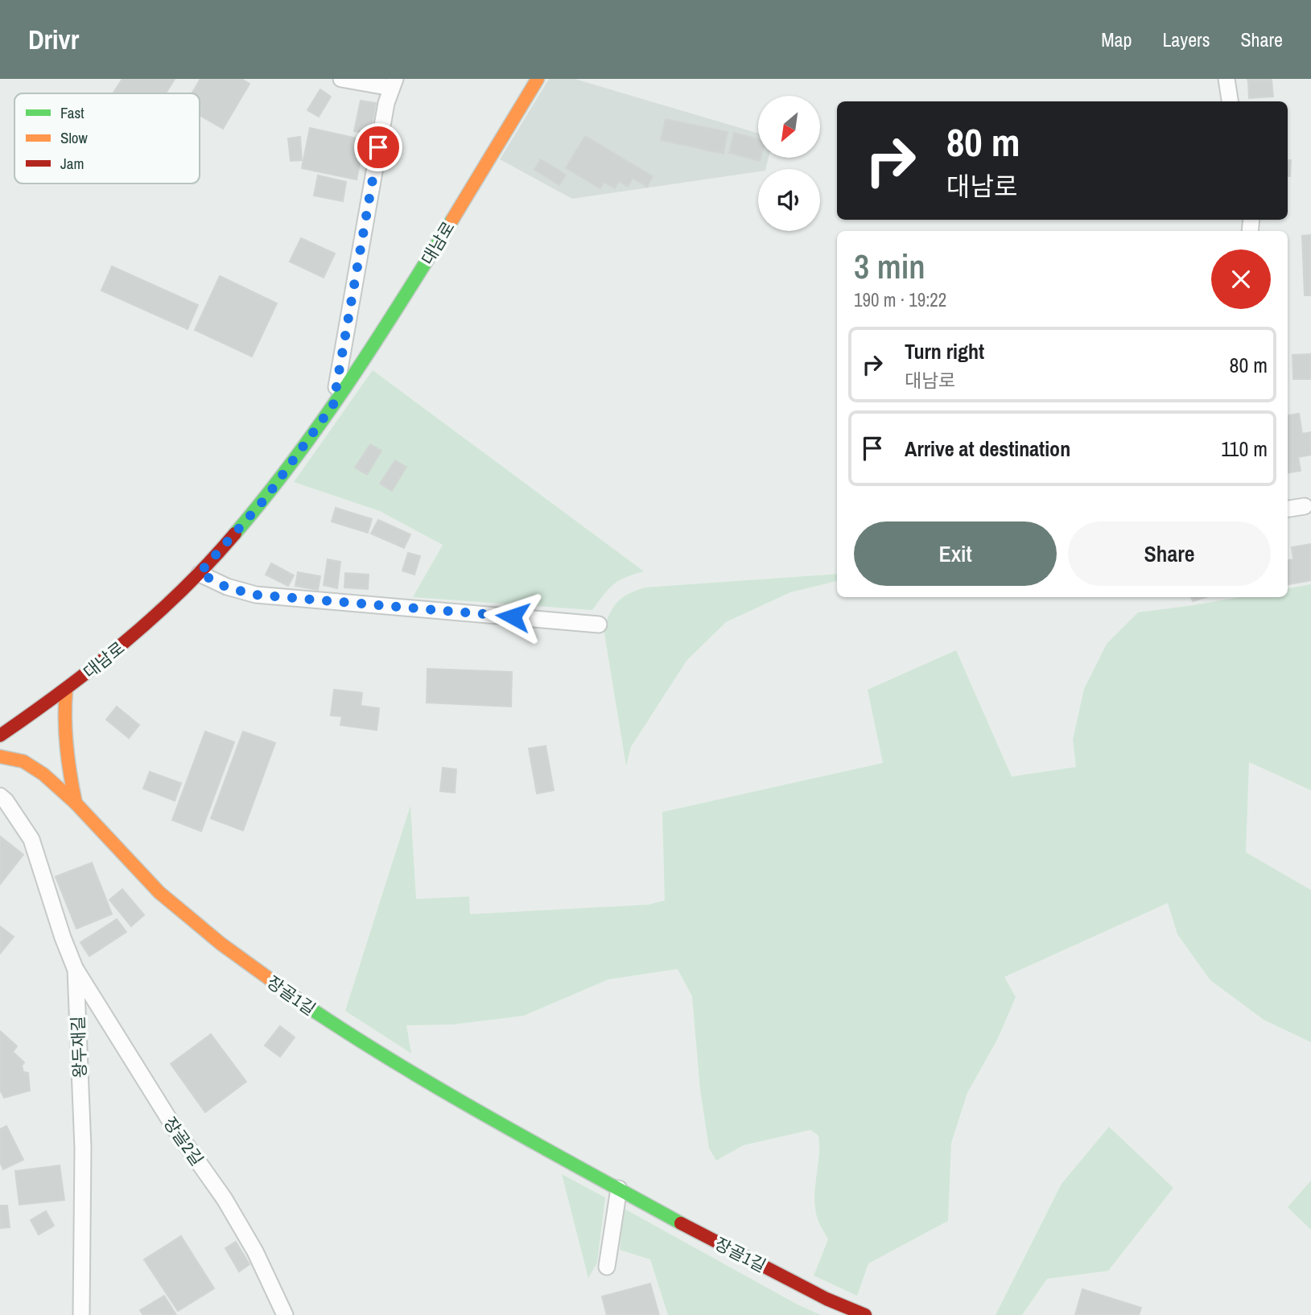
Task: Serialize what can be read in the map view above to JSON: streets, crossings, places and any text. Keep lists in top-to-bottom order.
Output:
{
  "streets": {
    "street": ["대남로", "장골1길"],
    "lane": ["왕두재길", "장골2길"]
  },
  "crossings": [
    ["왕두재길", "장골2길"]
  ],
  "legend": ["Fast", "Slow", "Jam"],
  "north": "bottom left",
  "page": {
    "header": "Drivr",
    "nav": ["Map", "Layers", "Share"],
    "turn": ["80 m", "대남로"],
    "heading": ["3 min", "190 m · 19:22"],
    "list": [
      {
        "name": "Turn right",
        "note": "대남로",
        "value": "80 m"
      },
      {
        "name": "Arrive at destination",
        "value": "110 m"
      }
    ],
    "buttons": ["Exit", "Share"]
  }
}
